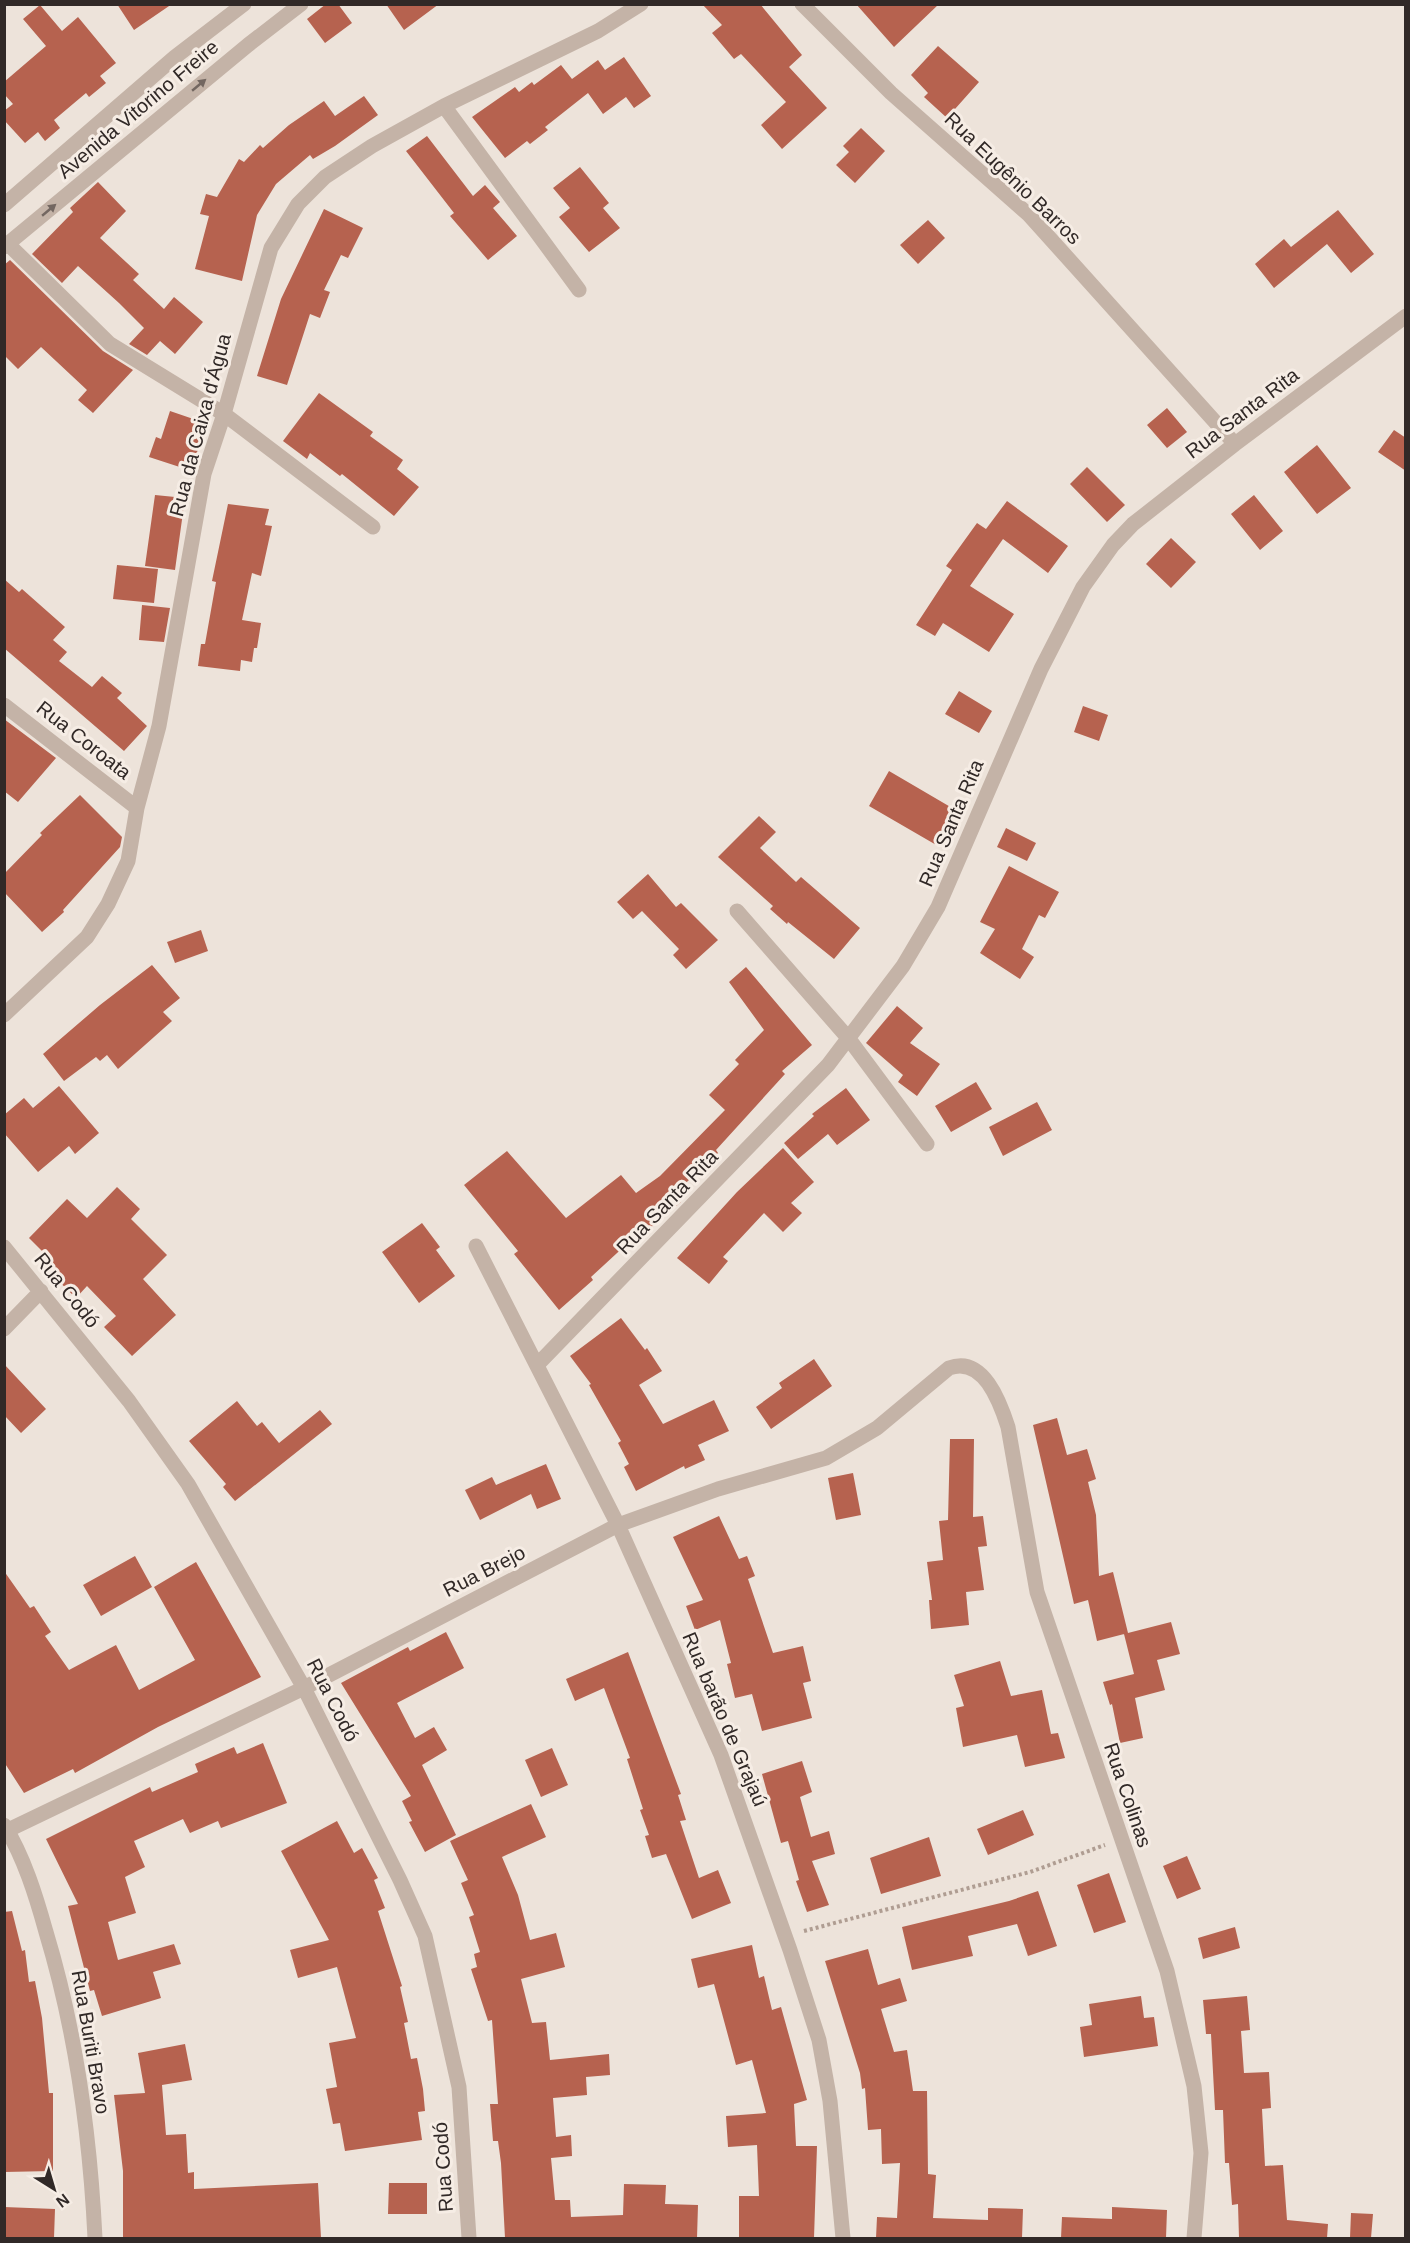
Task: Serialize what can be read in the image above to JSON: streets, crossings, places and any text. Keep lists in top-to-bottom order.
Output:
{
  "streets": {
    "street": [
      "Avenida Vitorino Freire",
      "Rua Eugênio Barros",
      "Rua Santa Rita",
      "Rua da Caixa d'Água",
      "Rua Coroata",
      "Rua Codó",
      "Rua Brejo",
      "Rua barão de Grajaú",
      "Rua Colinas",
      "Rua Buriti Bravo"
    ]
  },
  "crossings": [
    ["Rua Eugênio Barros", "Rua Santa Rita"],
    ["Rua Santa Rita", "Rua barão de Grajaú"],
    ["Rua da Caixa d'Água", "Rua Coroata"],
    ["Rua Codó", "Rua Brejo"],
    ["Rua Brejo", "Rua barão de Grajaú"],
    ["Rua Brejo", "Rua Colinas"],
    ["Rua Brejo", "Rua Buriti Bravo"]
  ],
  "north": "bottom right"
}
